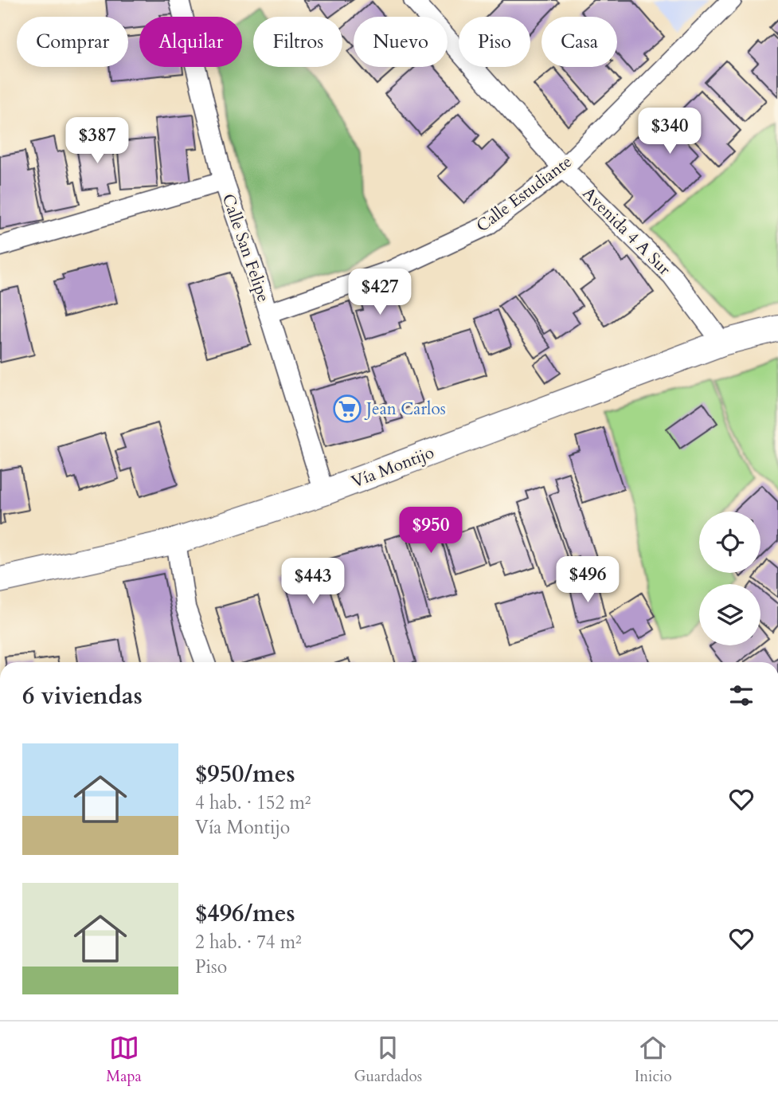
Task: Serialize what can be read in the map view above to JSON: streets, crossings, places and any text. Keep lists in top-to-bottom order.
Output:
{
  "streets": {
    "main road": ["Vía Montijo"],
    "street": ["Calle Estudiante", "Avenida 4 A Sur", "Calle San Felipe"]
  },
  "crossings": [
    ["Calle Estudiante", "Avenida 4 A Sur"],
    ["Calle Estudiante", "Calle San Felipe"],
    ["Avenida 4 A Sur", "Vía Montijo"],
    ["Calle San Felipe", "Vía Montijo"]
  ],
  "places": {
    "supermarket": ["Jean Carlos"]
  },
  "page": {
    "chip": [
      "Comprar",
      "Alquilar",
      "Filtros",
      "Nuevo",
      "Piso",
      "Casa"
    ],
    "price": [
      "$340",
      "$387",
      "$427",
      "$950",
      "$496",
      "$443"
    ],
    "heading": "6 viviendas",
    "list": [
      {
        "name": "$950/mes",
        "note": "4 hab. · 152 m² · Vía Montijo"
      },
      {
        "name": "$496/mes",
        "note": "2 hab. · 74 m² · Piso"
      }
    ],
    "tabs": ["Mapa", "Guardados", "Inicio"]
  }
}
